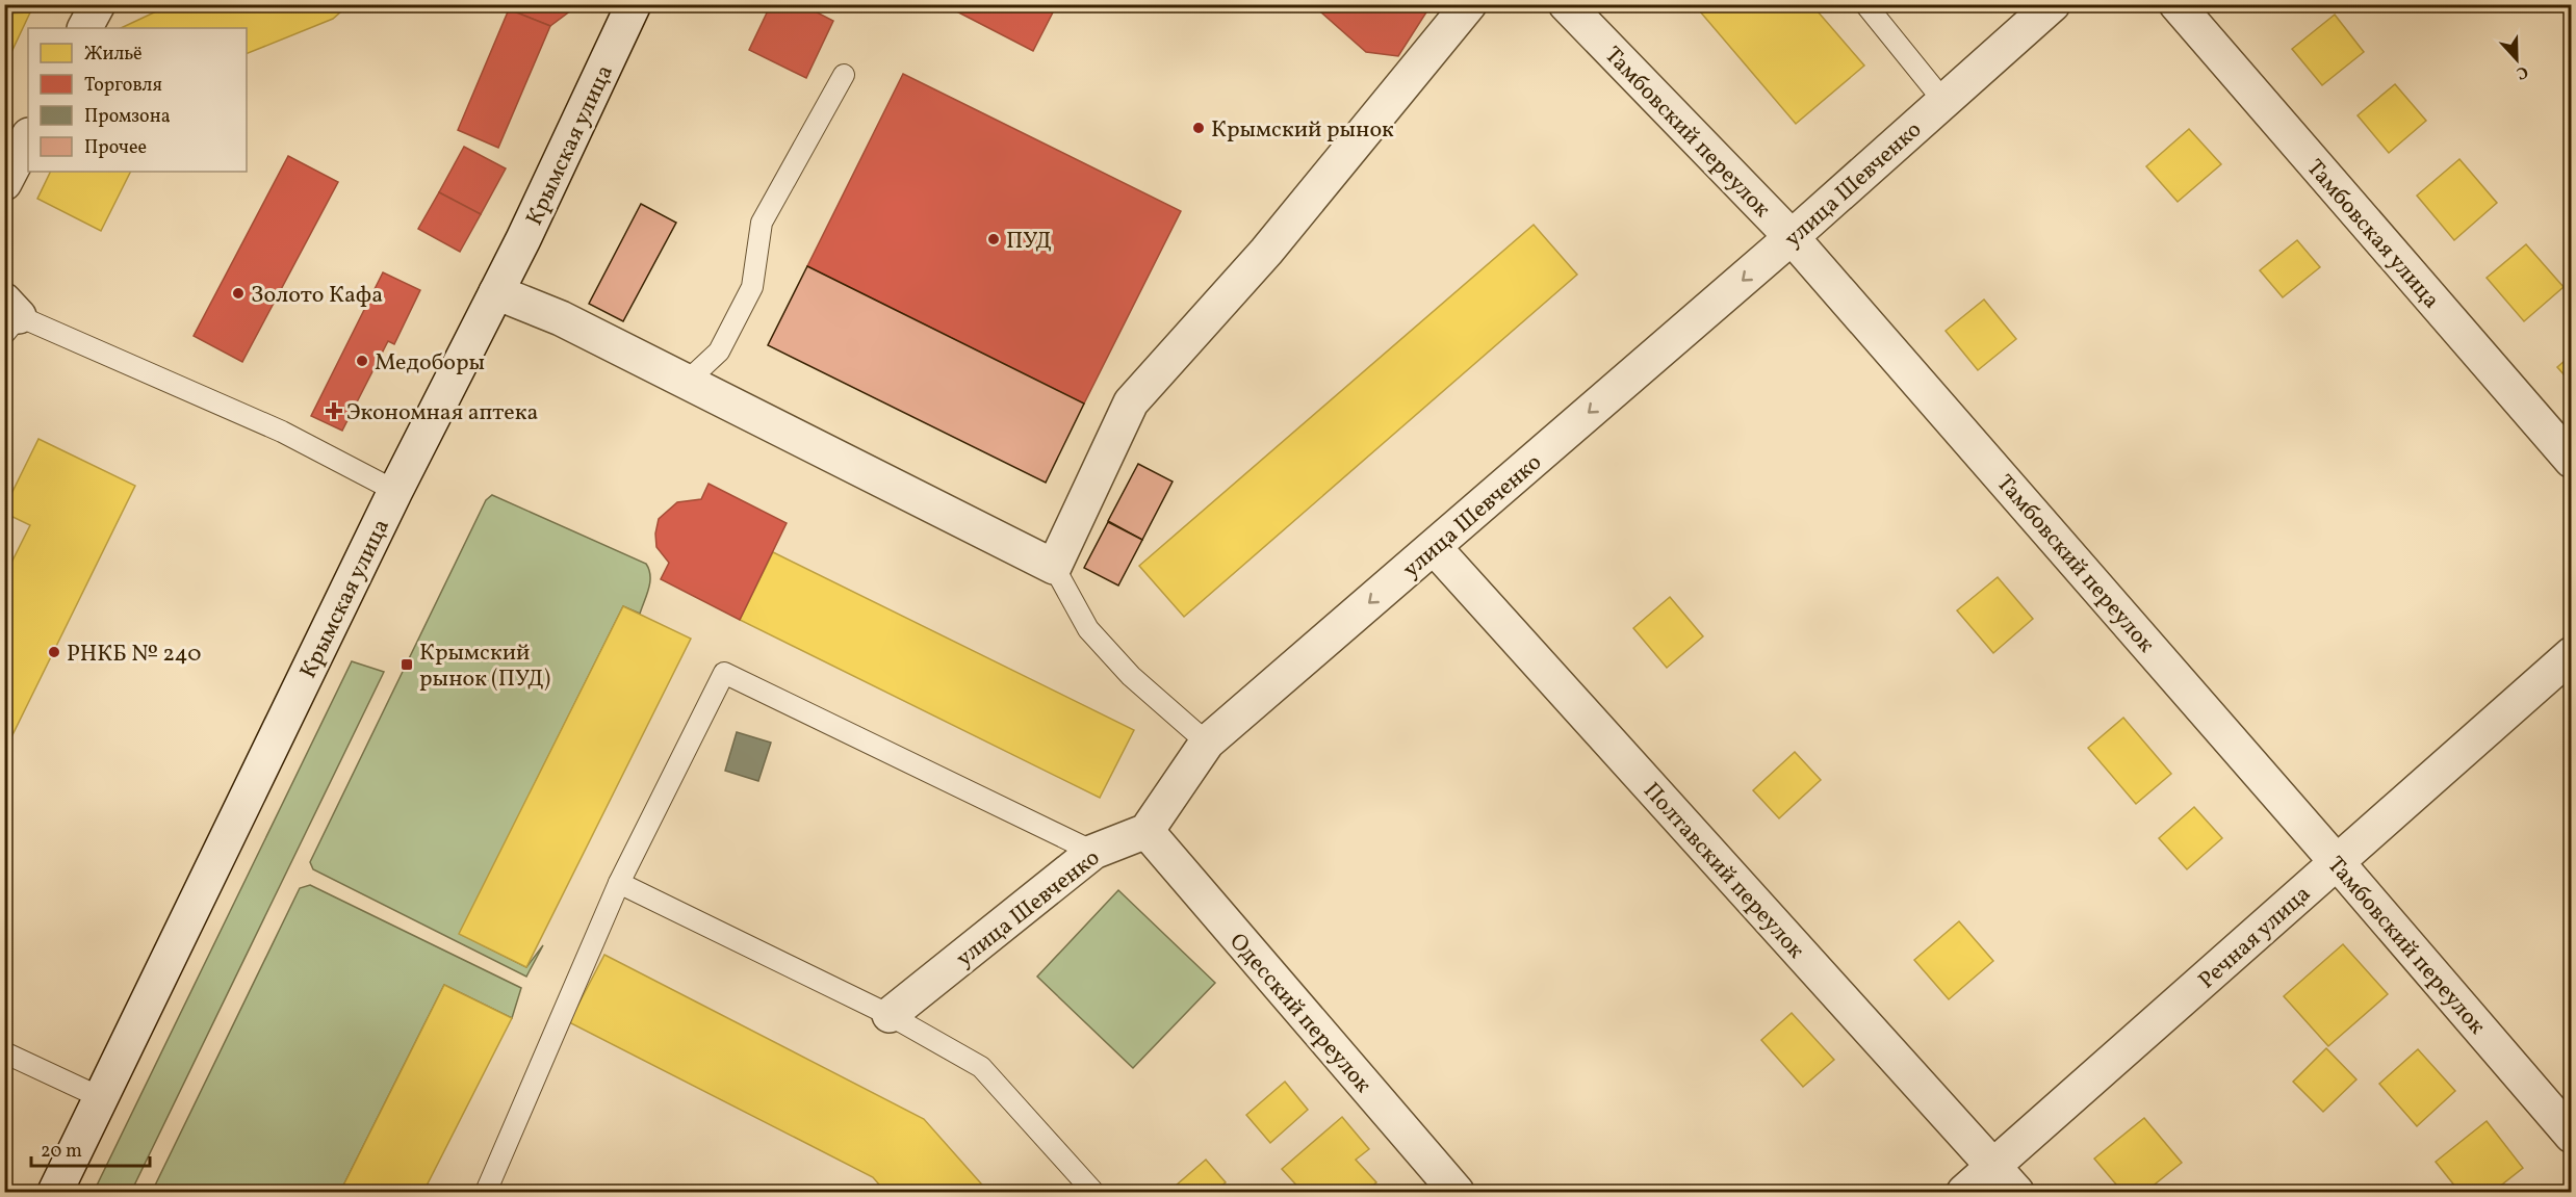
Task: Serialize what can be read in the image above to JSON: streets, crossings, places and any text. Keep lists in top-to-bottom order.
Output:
{
  "streets": {
    "street": [
      "Тамбовский переулок",
      "Крымская улица",
      "улица Шевченко",
      "Тамбовская улица",
      "Полтавский переулок",
      "Речная улица",
      "Одесский переулок"
    ]
  },
  "crossings": [
    ["Тамбовский переулок", "улица Шевченко"],
    ["Тамбовский переулок", "Речная улица"],
    ["улица Шевченко", "Полтавский переулок"],
    ["улица Шевченко", "Одесский переулок"],
    ["Полтавский переулок", "Речная улица"]
  ],
  "one_way": ["улица Шевченко"],
  "places": {
    "other": [
      "Крымский рынок",
      "ПУД",
      "Золото Кафа",
      "Медоборы",
      "РНКБ № 240"
    ],
    "health": ["Экономная аптека"],
    "transit": ["Крымский рынок (ПУД)"]
  },
  "legend": [
    "Жильё",
    "Торговля",
    "Промзона",
    "Прочее"
  ],
  "scale_bar": "20 m",
  "north": "bottom"
}
